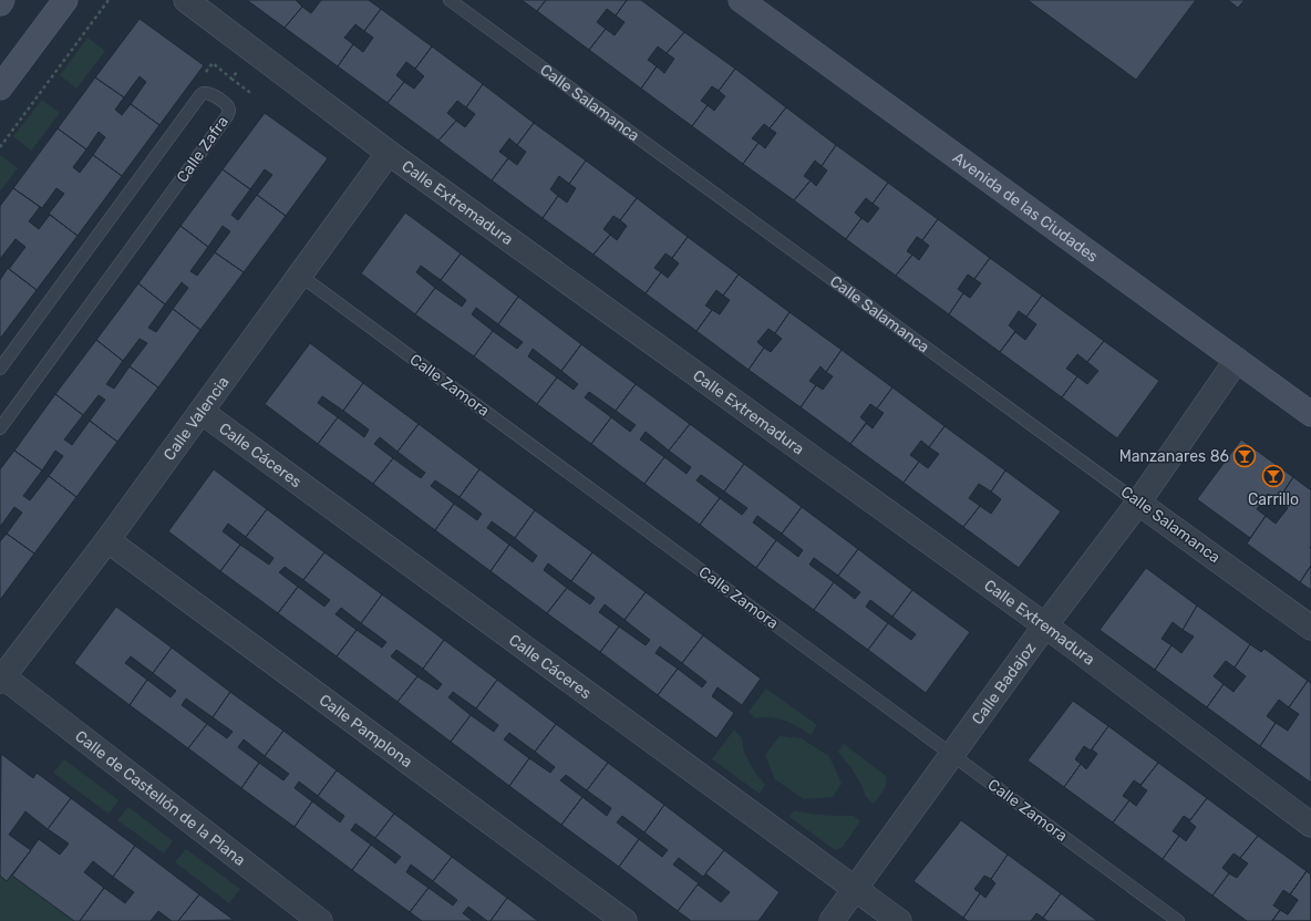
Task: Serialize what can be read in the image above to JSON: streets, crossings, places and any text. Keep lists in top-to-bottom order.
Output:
{
  "streets": {
    "street": [
      "Calle Salamanca",
      "Calle Extremadura",
      "Avenida de las Ciudades",
      "Calle Valencia",
      "Calle Cáceres",
      "Calle Badajoz",
      "Calle Pamplona",
      "Calle de Castellón de la Plana"
    ],
    "lane": ["Calle Zafra", "Calle Zamora"]
  },
  "crossings": [
    ["Calle Salamanca", "Calle Badajoz"],
    ["Calle Extremadura", "Calle Valencia"],
    ["Calle Extremadura", "Calle Badajoz"],
    ["Avenida de las Ciudades", "Calle Badajoz"],
    ["Calle Zamora", "Calle Valencia"],
    ["Calle Zamora", "Calle Badajoz"],
    ["Calle Valencia", "Calle Cáceres"],
    ["Calle Valencia", "Calle Pamplona"],
    ["Calle Valencia", "Calle de Castellón de la Plana"],
    ["Calle Cáceres", "Calle Badajoz"]
  ],
  "places": {
    "bar": ["Manzanares 86", "Carrillo"]
  }
}
